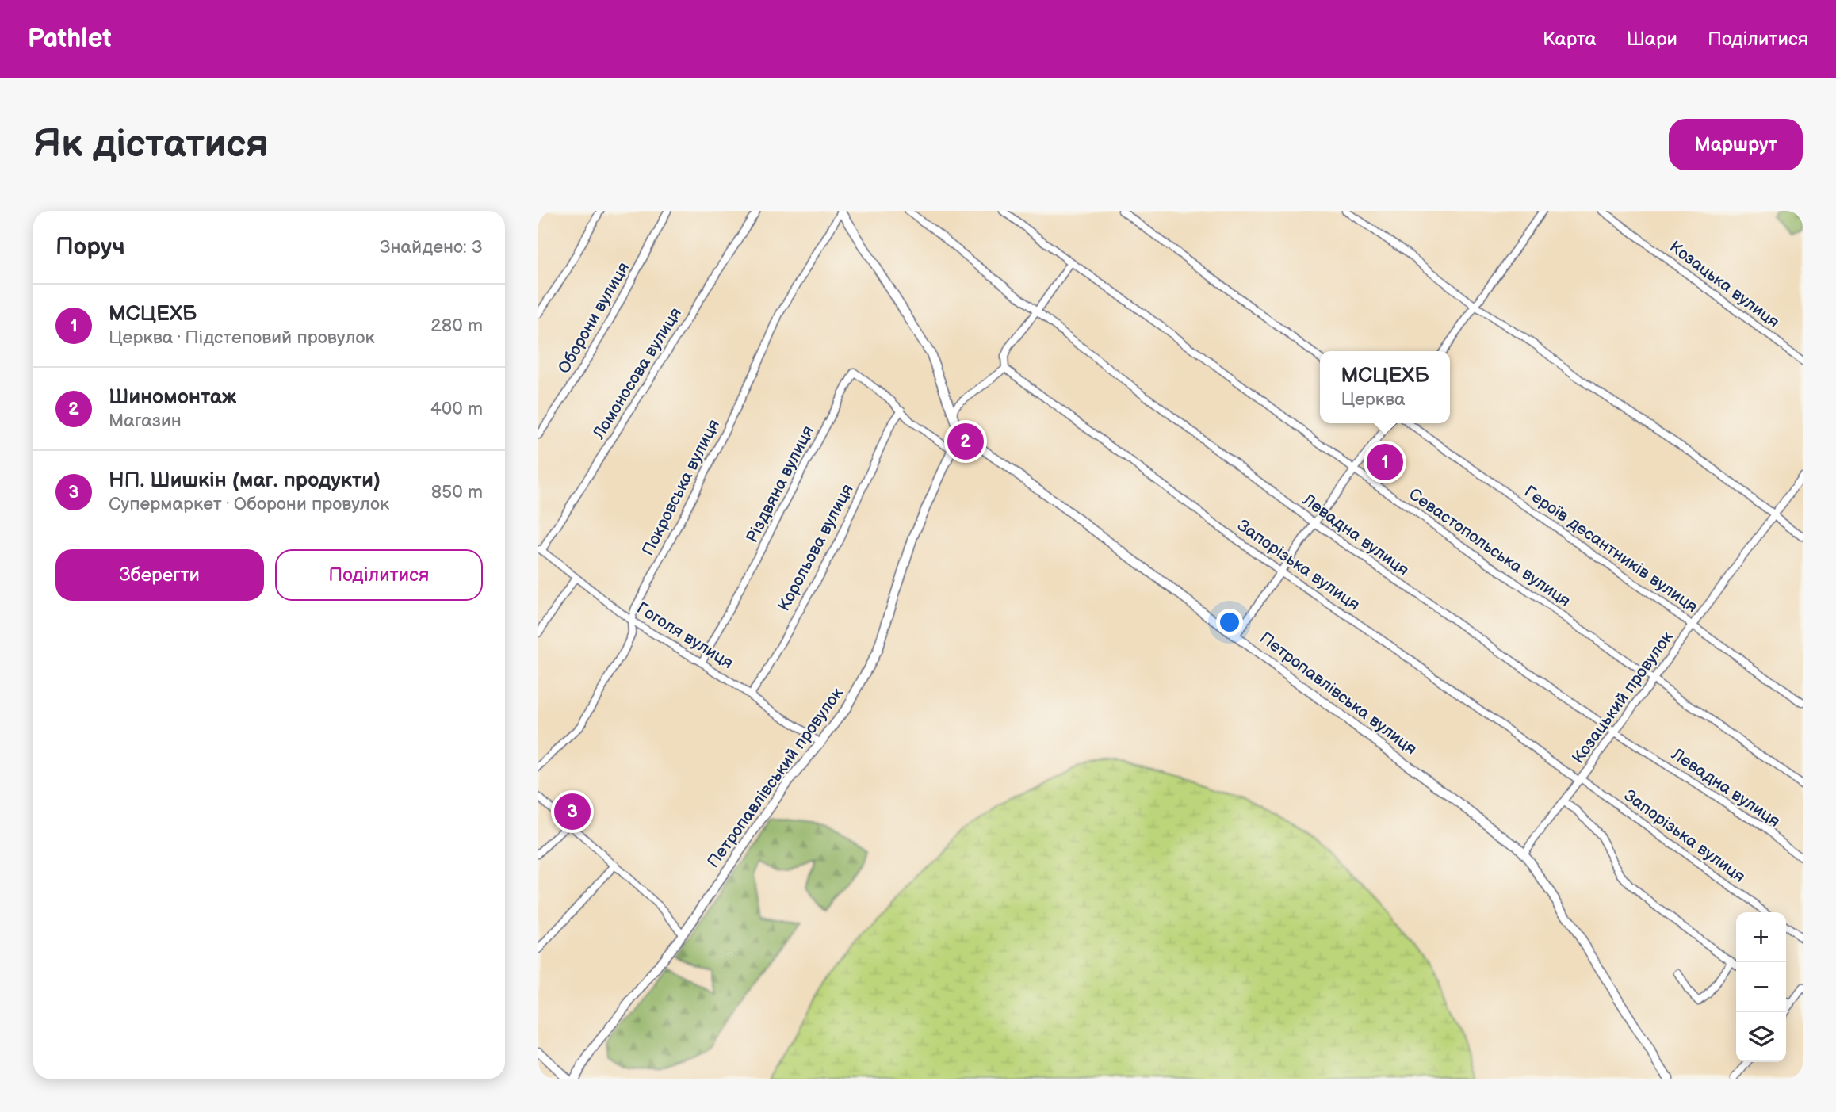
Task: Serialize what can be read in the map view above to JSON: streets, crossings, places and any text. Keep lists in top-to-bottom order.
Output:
{
  "streets": {
    "street": [
      "Козацька вулиця",
      "Оборони вулиця",
      "Ломоносова вулиця",
      "Різдвяна вулиця",
      "Покровська вулиця",
      "Левадна вулиця",
      "Корольова вулиця",
      "Севастопольська вулиця",
      "Героїв десантників вулиця",
      "Запорізька вулиця",
      "Гоголя вулиця",
      "Петропавлівська вулиця",
      "Козацький провулок",
      "Петропавлівський провулок"
    ]
  },
  "crossings": [
    ["Ломоносова вулиця", "Гоголя вулиця"],
    ["Різдвяна вулиця", "Корольова вулиця"],
    ["Різдвяна вулиця", "Гоголя вулиця"],
    ["Покровська вулиця", "Гоголя вулиця"],
    ["Покровська вулиця", "Петропавлівська вулиця"],
    ["Левадна вулиця", "Козацький провулок"],
    ["Корольова вулиця", "Гоголя вулиця"],
    ["Севастопольська вулиця", "Козацький провулок"],
    ["Героїв десантників вулиця", "Козацький провулок"],
    ["Запорізька вулиця", "Козацький провулок"],
    ["Гоголя вулиця", "Петропавлівський провулок"],
    ["Петропавлівська вулиця", "Козацький провулок"],
    ["Петропавлівська вулиця", "Петропавлівський провулок"]
  ],
  "page": {
    "header": "Pathlet",
    "nav": ["Карта", "Шари", "Поділитися"],
    "buttons": [
      "Маршрут",
      ["Зберегти", "Поділитися"]
    ],
    "title": "Як дістатися",
    "heading": ["Поруч", "Знайдено: 3"],
    "list": [
      {
        "mark": "1",
        "name": "МСЦЕХБ",
        "note": "Церква · Підстеповий провулок",
        "value": "280 m"
      },
      {
        "mark": "2",
        "name": "Шиномонтаж",
        "note": "Магазин",
        "value": "400 m"
      },
      {
        "mark": "3",
        "name": "НП. Шишкін (маг. продукти)",
        "note": "Супермаркет · Оборони провулок",
        "value": "850 m"
      }
    ],
    "popup": ["МСЦЕХБ", "Церква"],
    "pins": ["2", "1", "3"],
    "map_buttons": ["+", "−"]
  }
}
